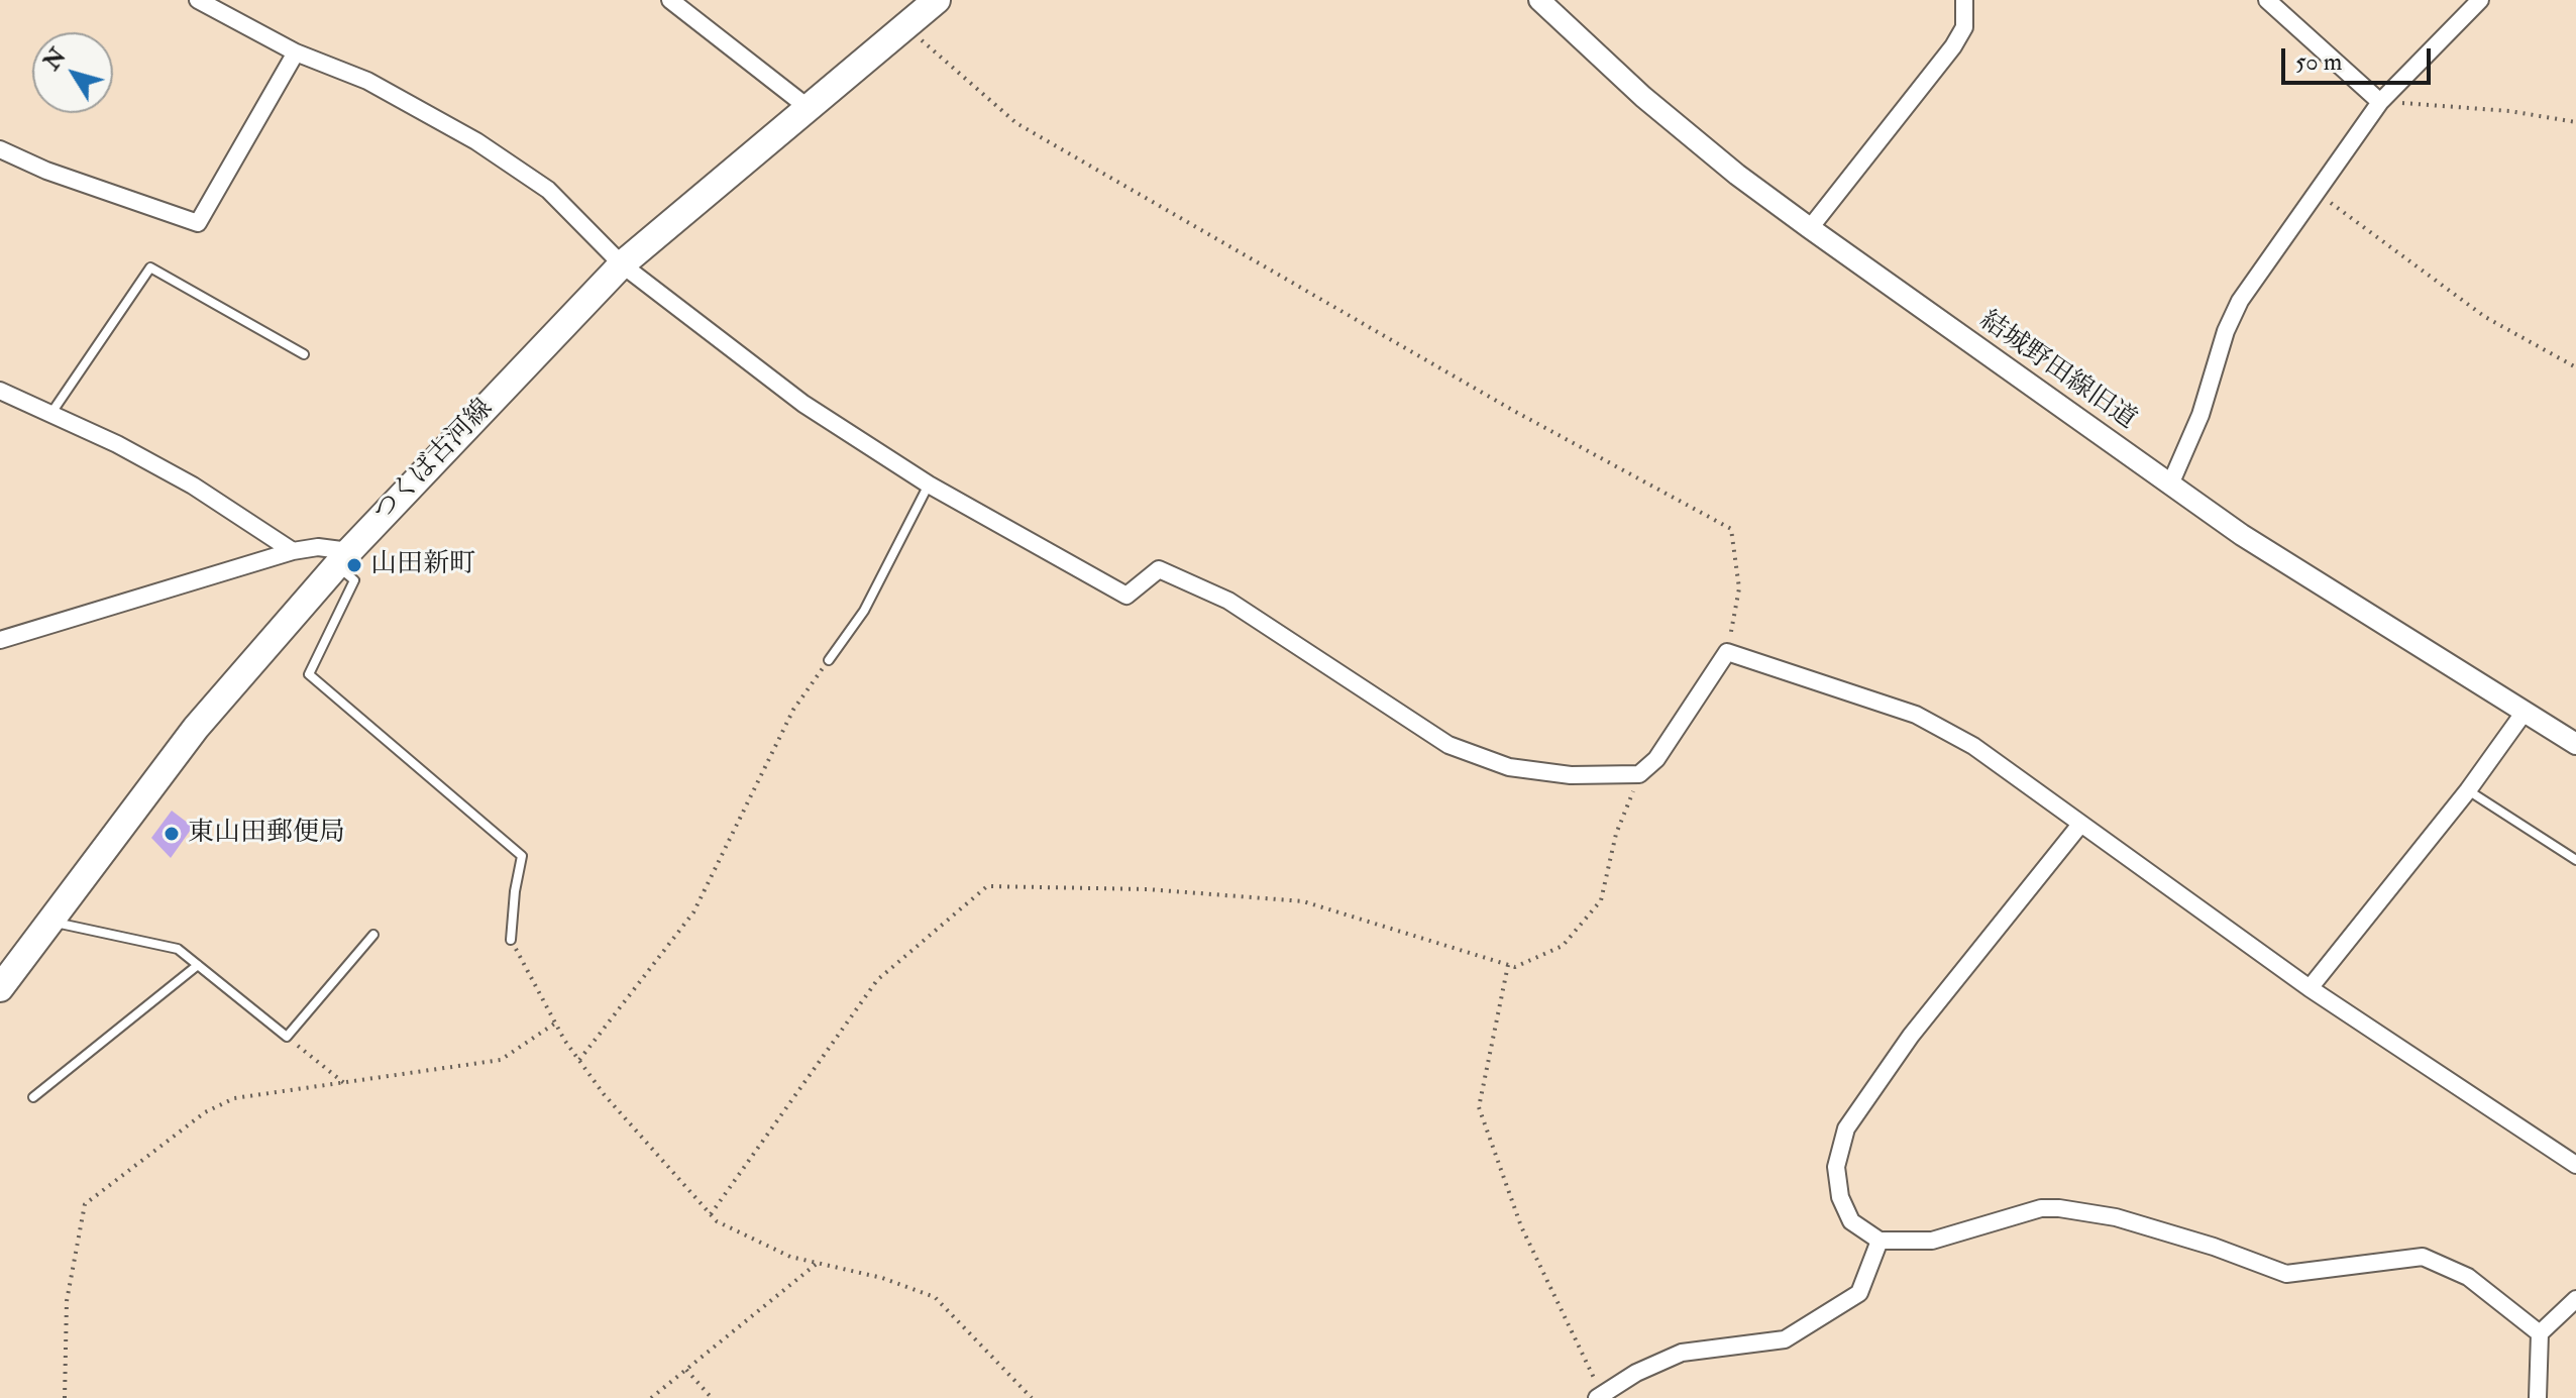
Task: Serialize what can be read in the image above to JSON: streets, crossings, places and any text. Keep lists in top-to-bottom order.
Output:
{
  "streets": {
    "main road": ["つくば古河線"],
    "street": ["結城野田線旧道"]
  },
  "places": ["山田新町", "東山田郵便局"],
  "scale_bar": "50 m",
  "north": "top left"
}
